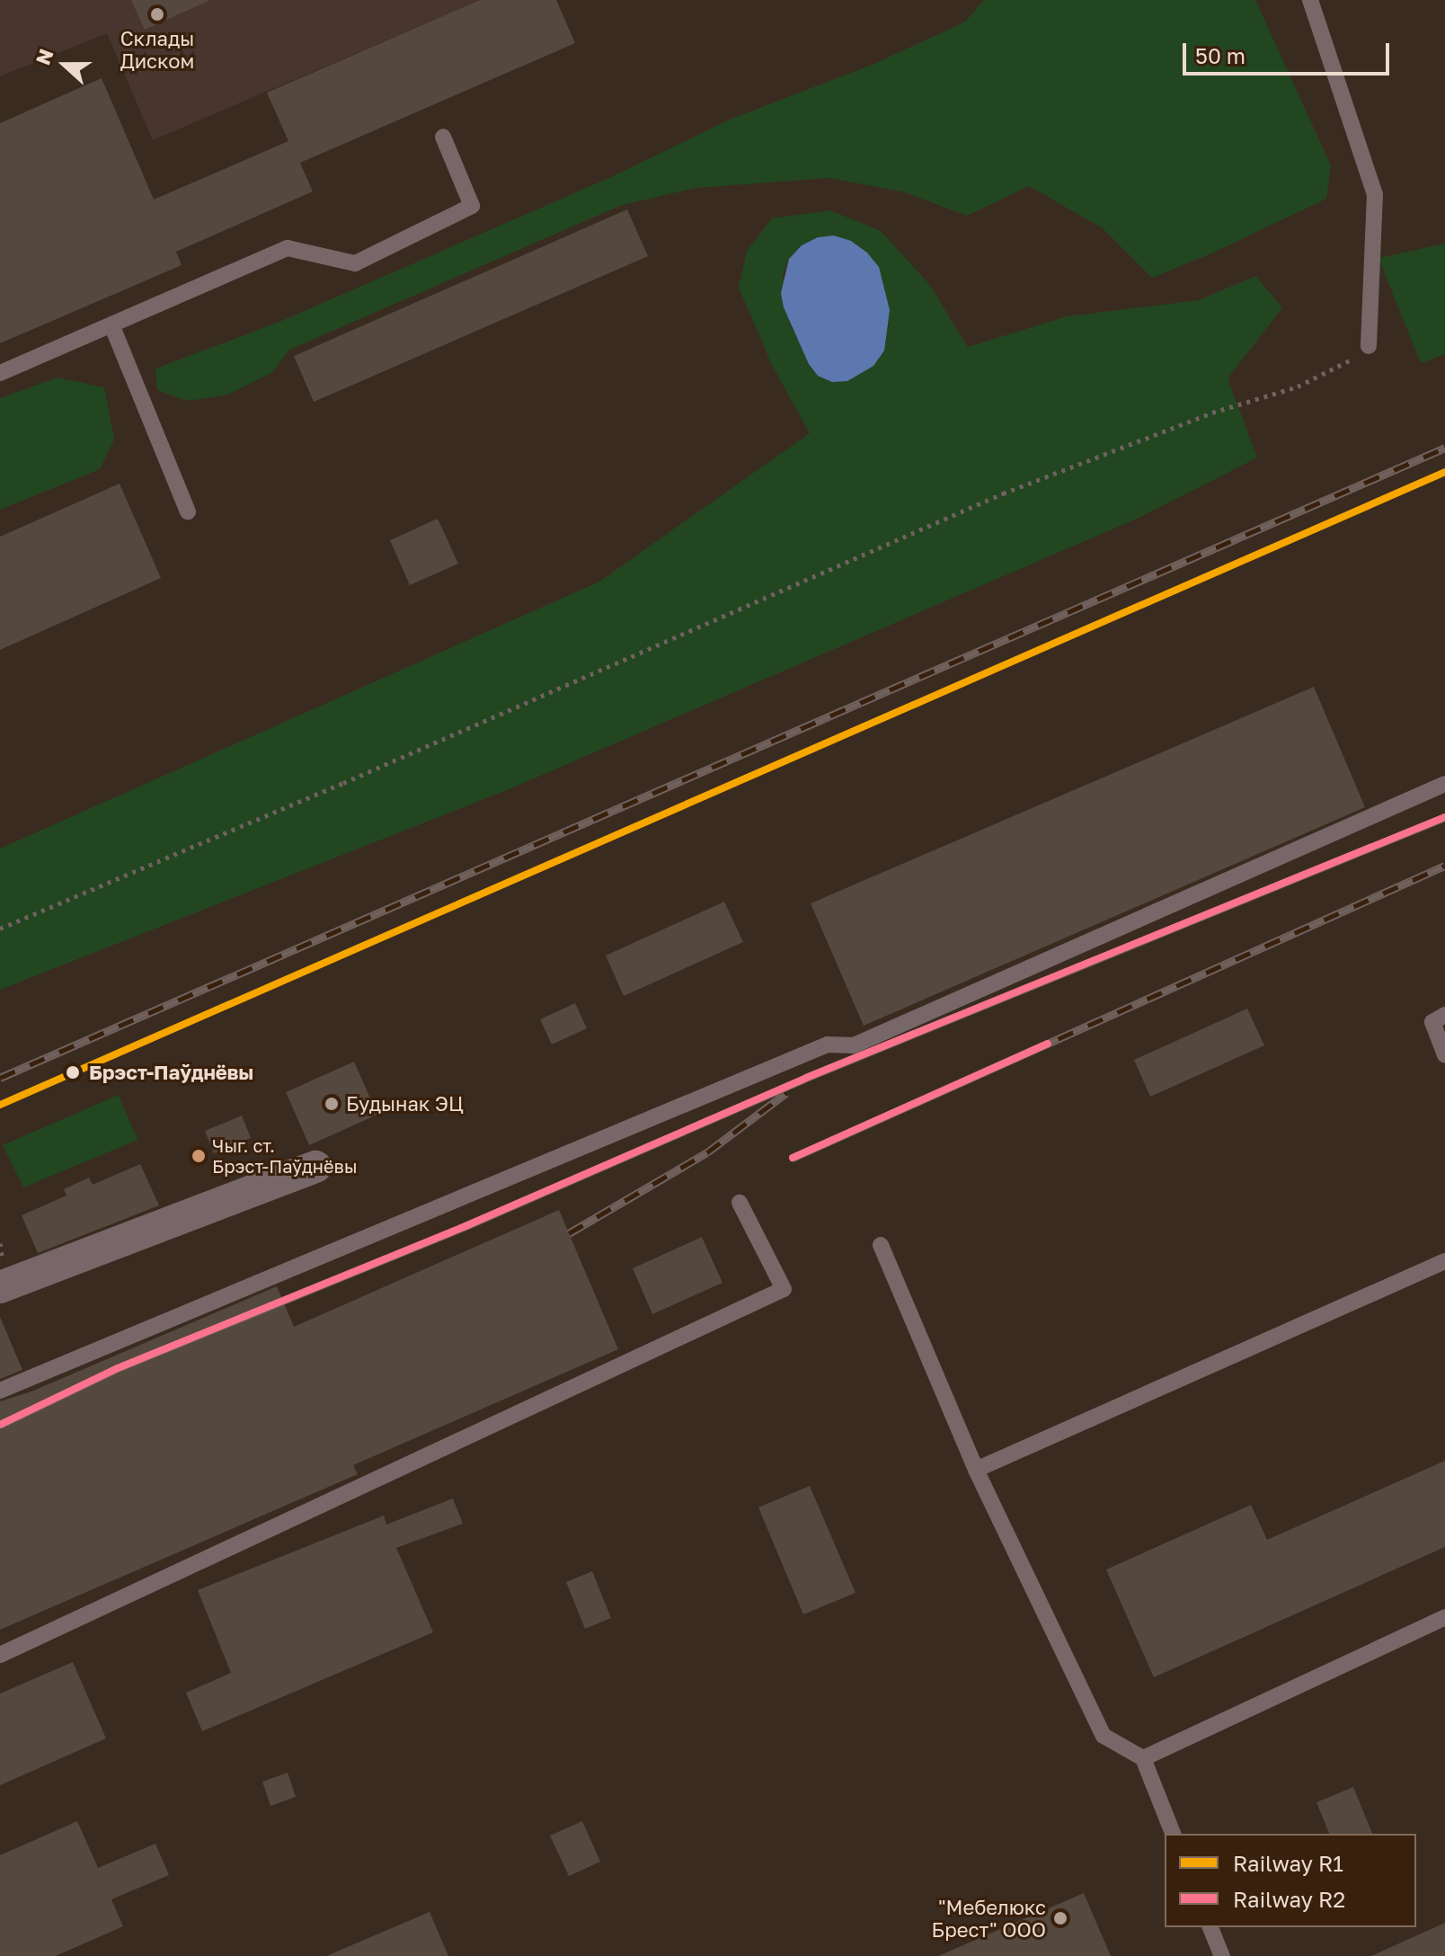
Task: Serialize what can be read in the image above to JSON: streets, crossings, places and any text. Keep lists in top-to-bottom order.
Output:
{
  "places": [
    "Склады Диском",
    "Брэст-Паўднёвы",
    "Будынак ЭЦ",
    "Чыг. ст. Брэст-Паўднёвы",
    "\"Мебелюкс Брест\" ООО"
  ],
  "lines": ["rail line R1", "rail line R2"],
  "legend": ["Railway R1", "Railway R2"],
  "scale_bar": "50 m",
  "north": "left"
}
